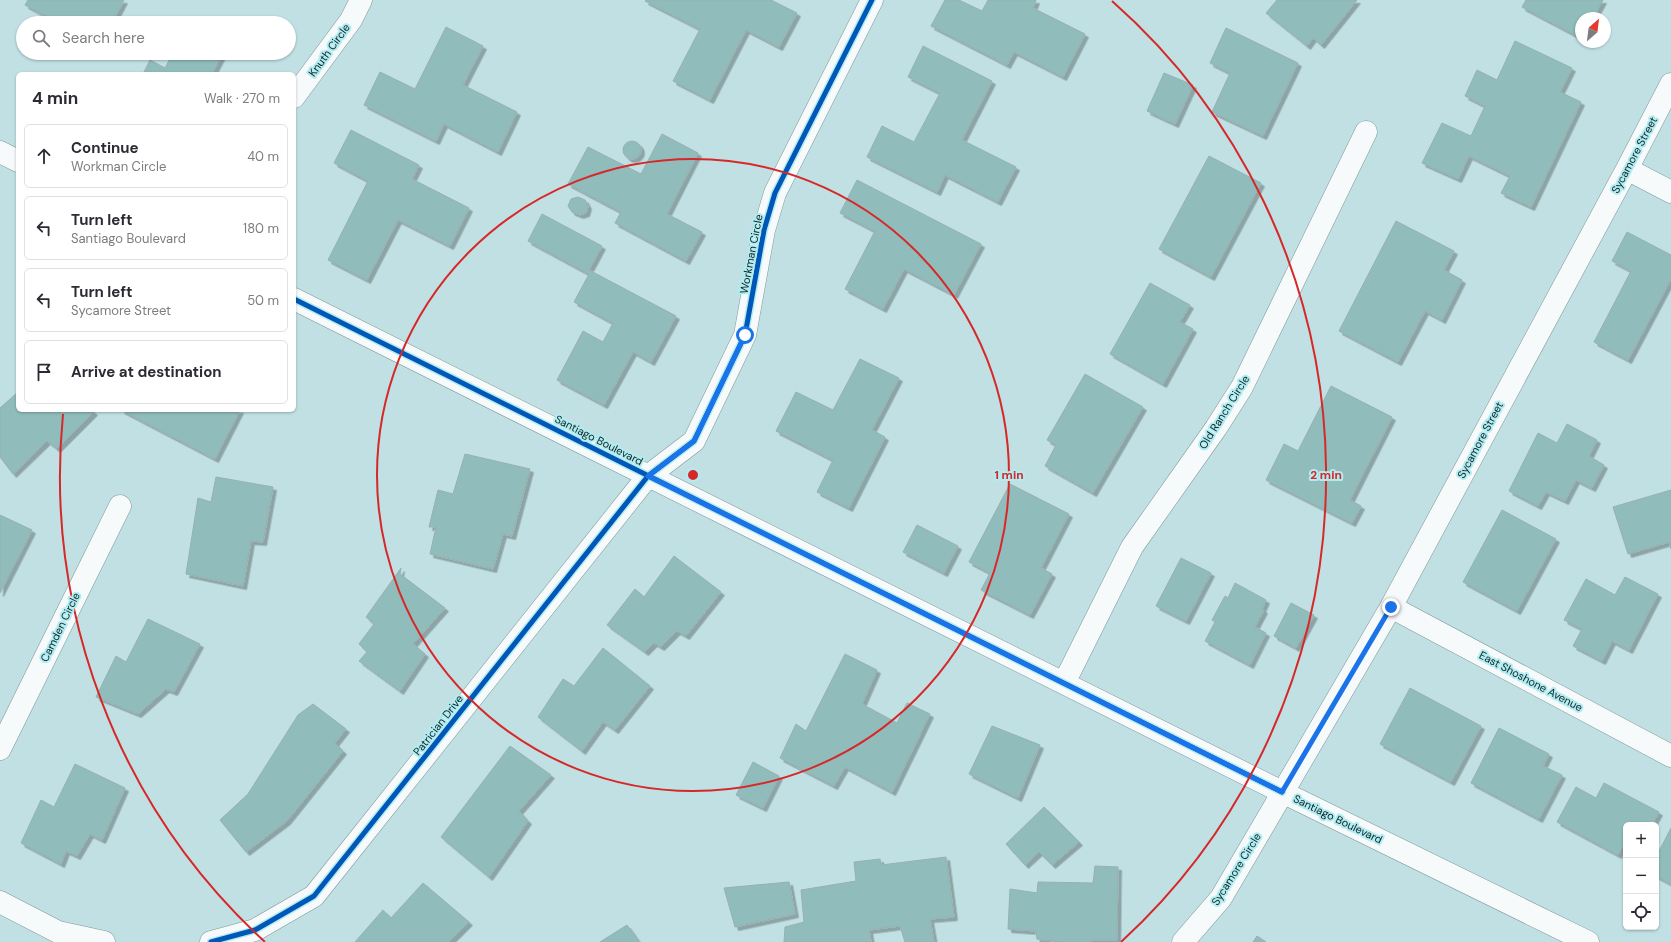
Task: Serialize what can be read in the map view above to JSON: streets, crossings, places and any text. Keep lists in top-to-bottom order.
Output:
{
  "streets": {
    "street": [
      "Knuth Circle",
      "Sycamore Street",
      "Workman Circle",
      "Old Ranch Circle",
      "Santiago Boulevard",
      "Camden Circle",
      "East Shoshone Avenue",
      "Patrician Drive",
      "Sycamore Circle"
    ]
  },
  "crossings": [
    ["Sycamore Street", "Santiago Boulevard"],
    ["Sycamore Street", "East Shoshone Avenue"],
    ["Sycamore Street", "Sycamore Circle"],
    ["Workman Circle", "Santiago Boulevard"],
    ["Workman Circle", "Patrician Drive"],
    ["Old Ranch Circle", "Santiago Boulevard"],
    ["Santiago Boulevard", "Patrician Drive"],
    ["Santiago Boulevard", "Sycamore Circle"]
  ],
  "north": "top right",
  "page": {
    "search": "Search here",
    "heading": ["4 min", "Walk · 270 m"],
    "list": [
      ["Continue", "Workman Circle", "40 m"],
      ["Turn left", "Santiago Boulevard", "180 m"],
      ["Turn left", "Sycamore Street", "50 m"],
      "Arrive at destination"
    ],
    "map_buttons": ["+", "−"]
  },
  "rings": ["1 min", "2 min"]
}
